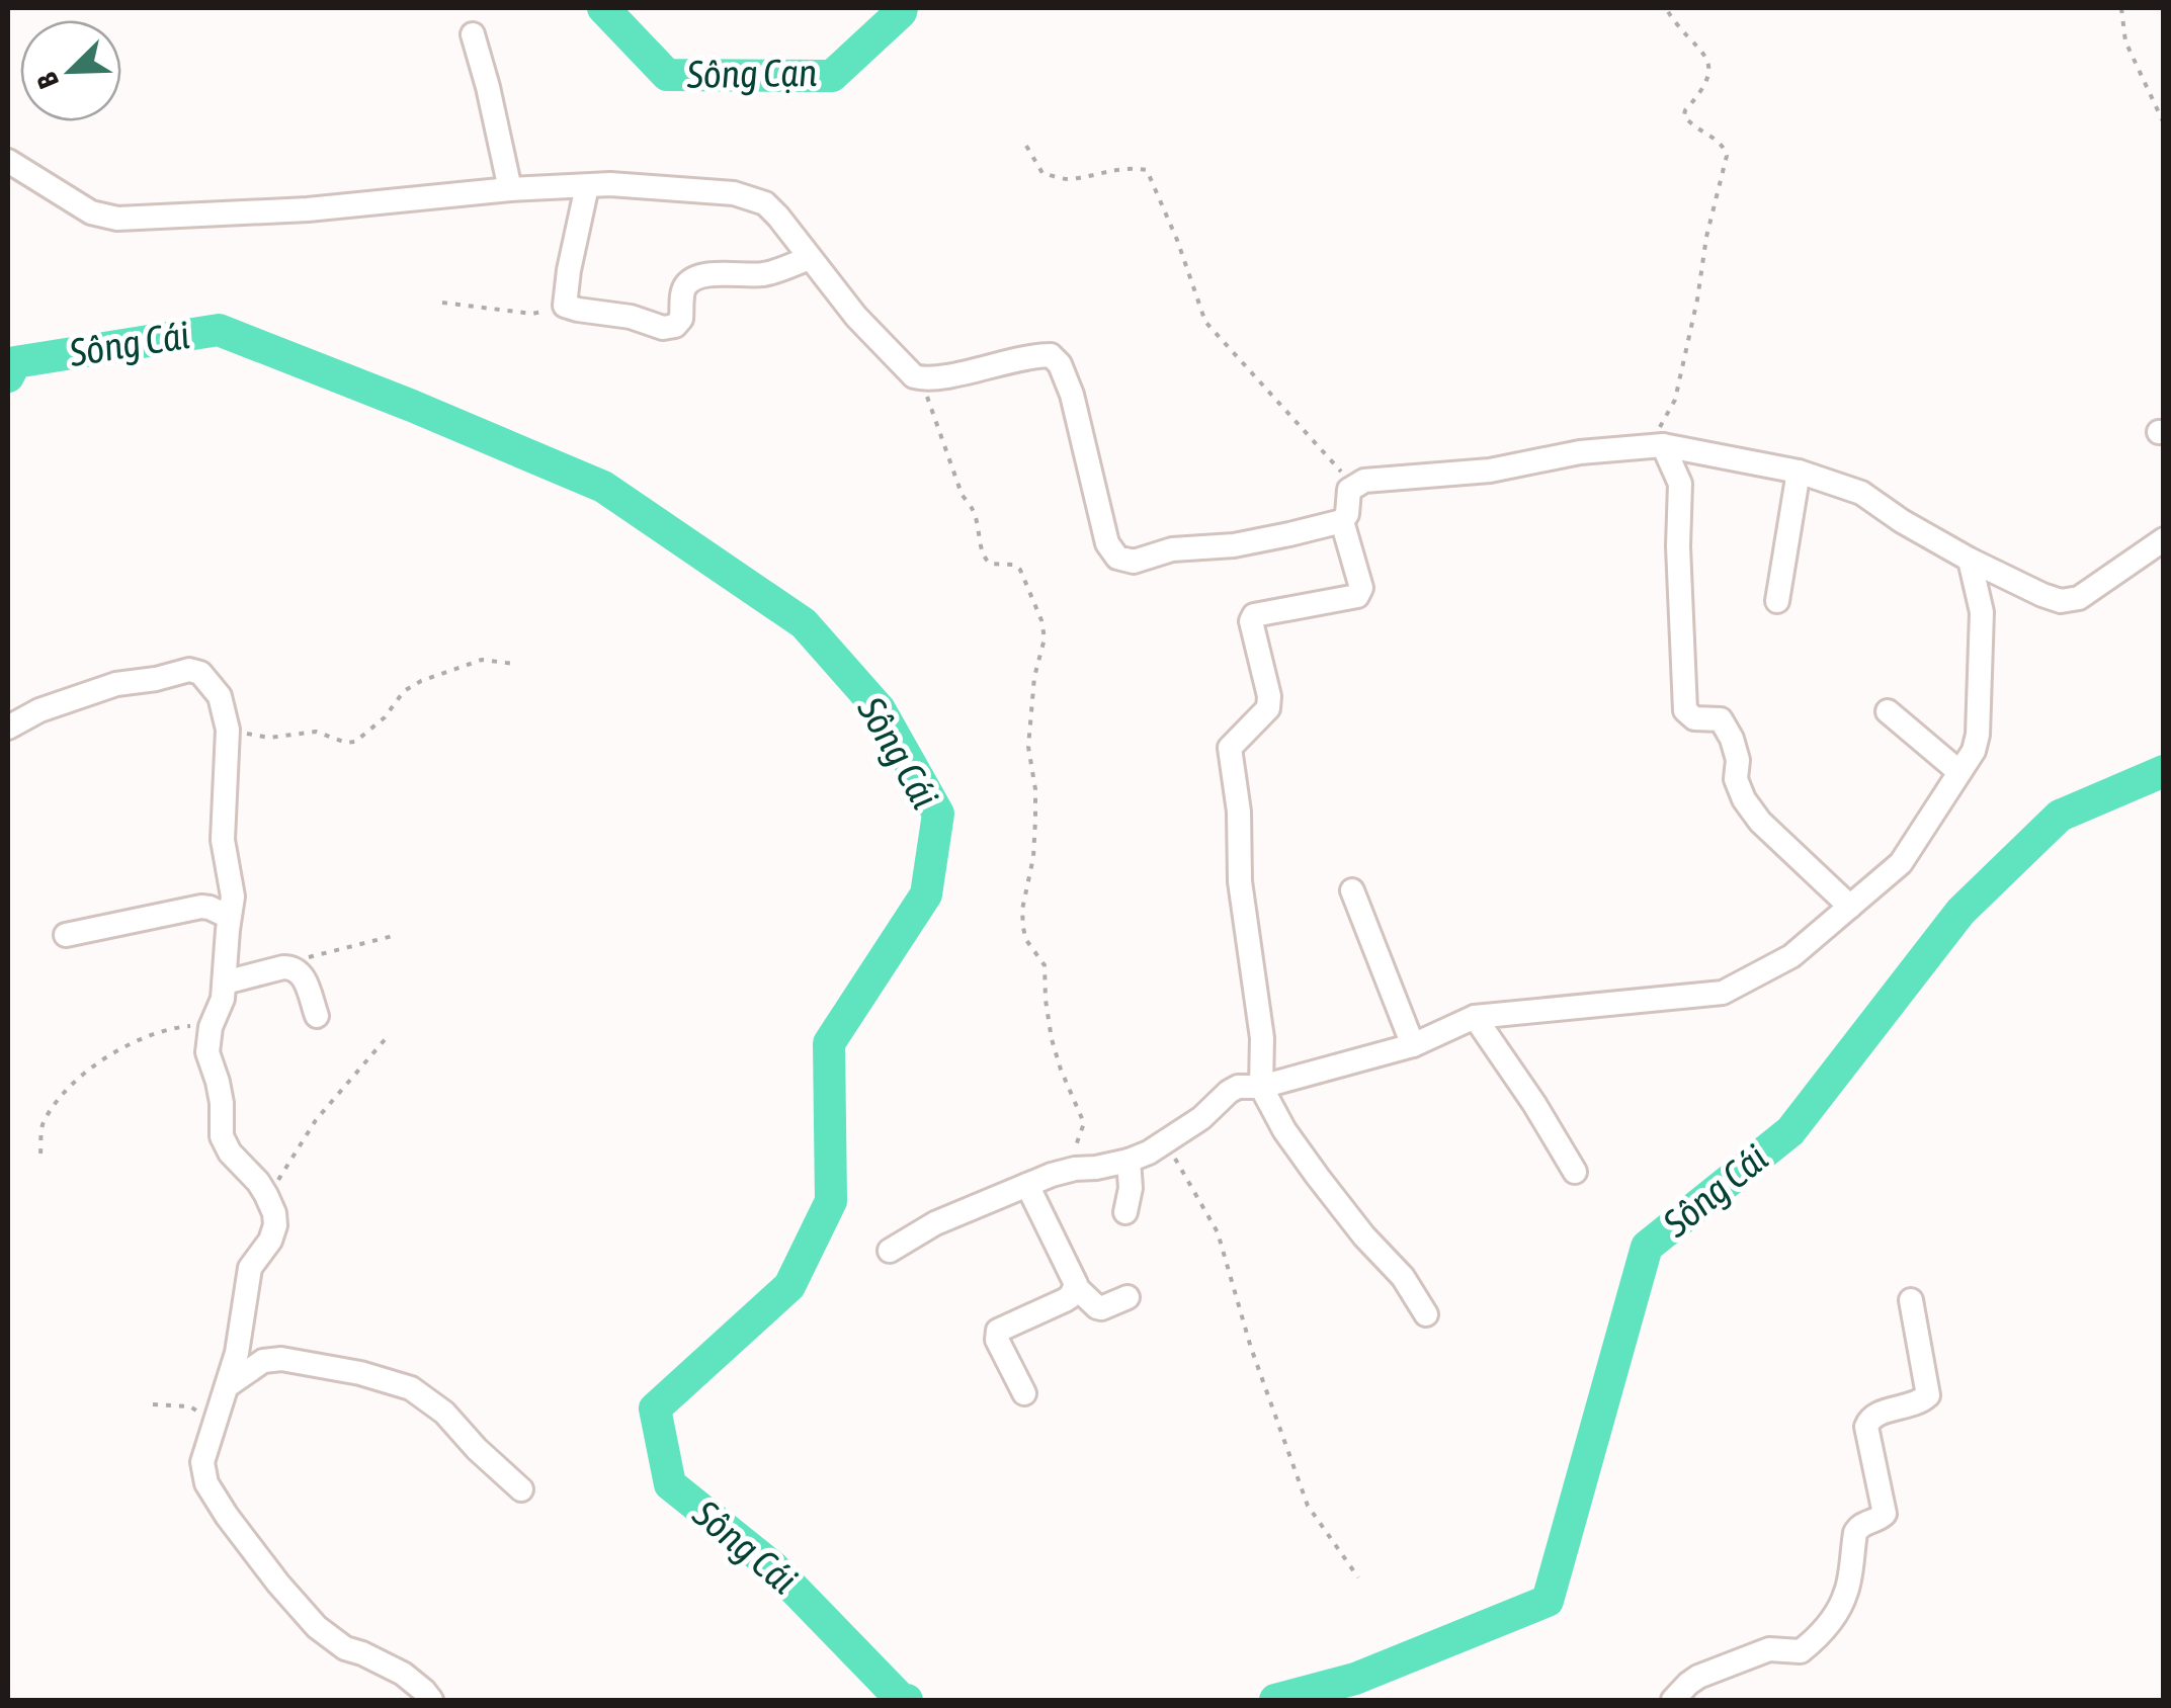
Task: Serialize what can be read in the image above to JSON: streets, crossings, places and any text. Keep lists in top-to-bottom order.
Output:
{
  "water": ["Sông Cạn", "Sông Cái"],
  "north": "bottom left"
}
